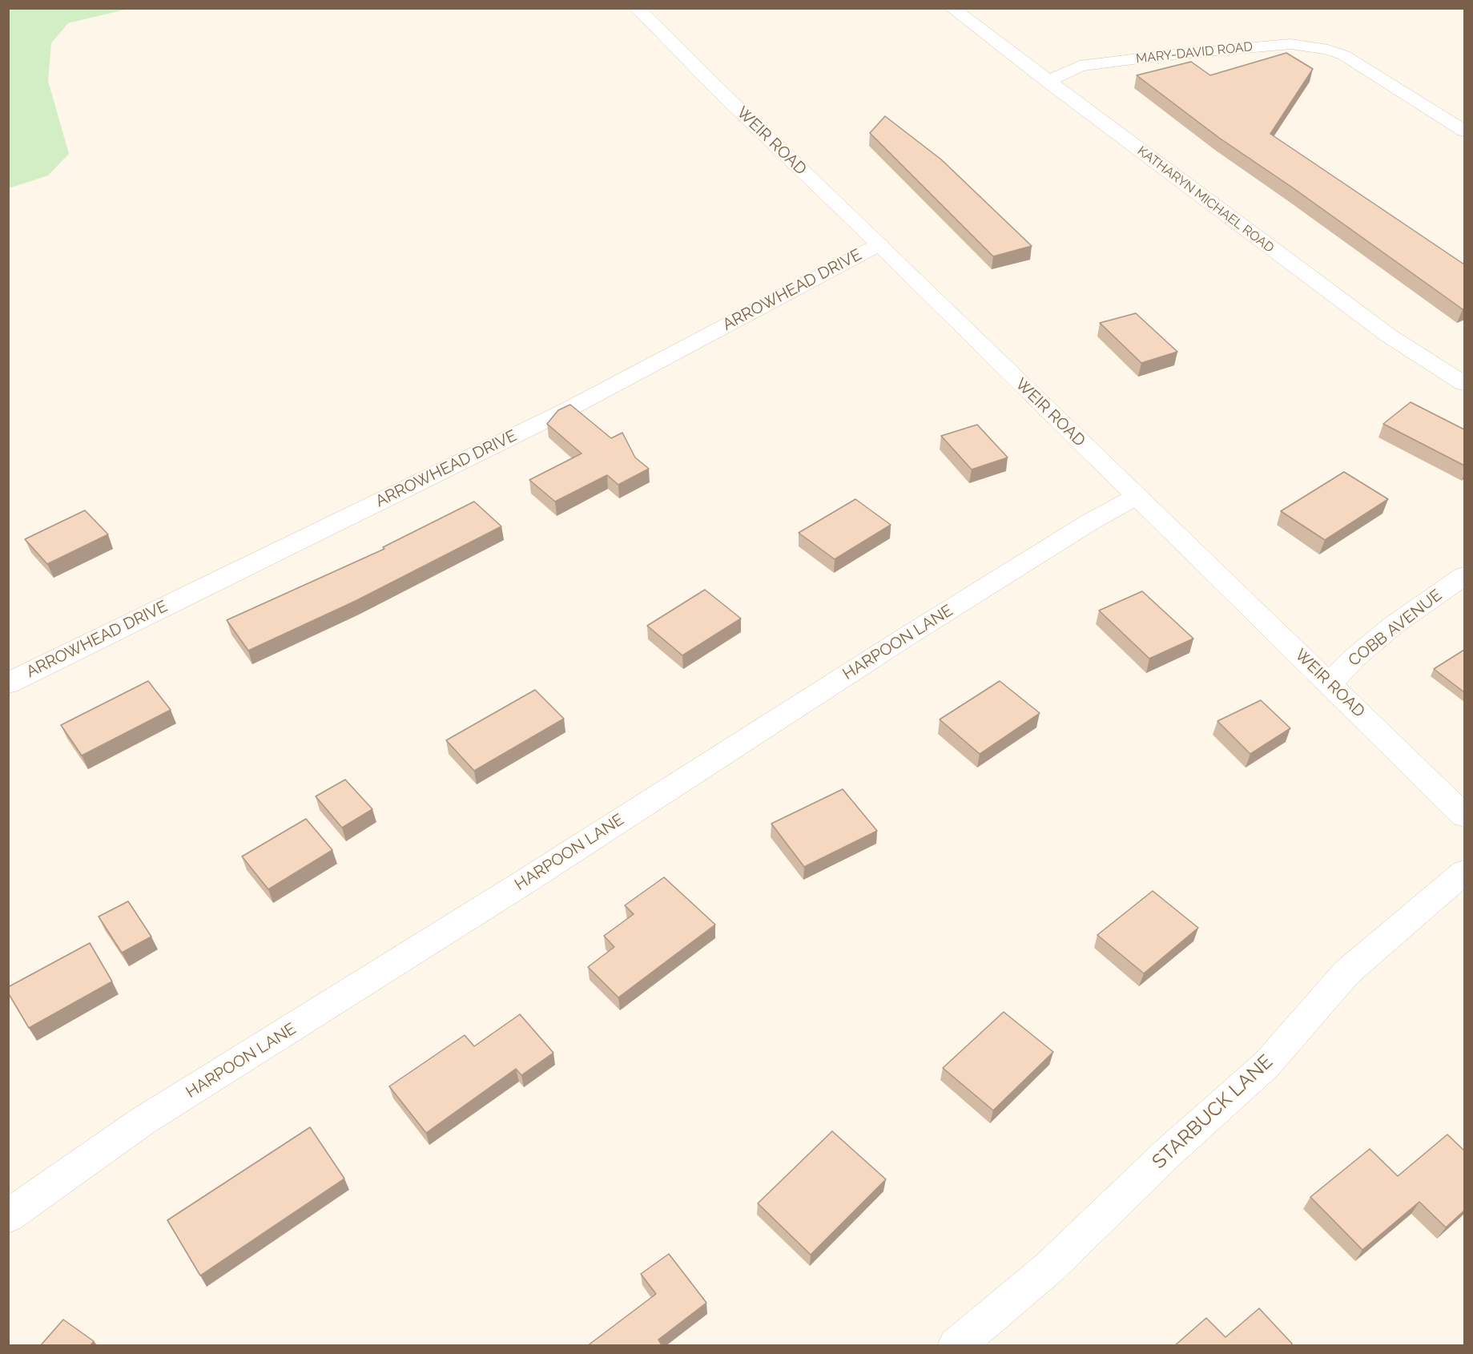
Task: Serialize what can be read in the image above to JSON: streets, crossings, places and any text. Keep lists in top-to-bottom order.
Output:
{
  "streets": {
    "street": [
      "MARY-DAVID ROAD",
      "WEIR ROAD",
      "KATHARYN MICHAEL ROAD",
      "ARROWHEAD DRIVE",
      "COBB AVENUE",
      "HARPOON LANE",
      "STARBUCK LANE"
    ]
  },
  "crossings": [
    ["MARY-DAVID ROAD", "KATHARYN MICHAEL ROAD"],
    ["WEIR ROAD", "ARROWHEAD DRIVE"],
    ["WEIR ROAD", "COBB AVENUE"],
    ["WEIR ROAD", "HARPOON LANE"]
  ]
}
